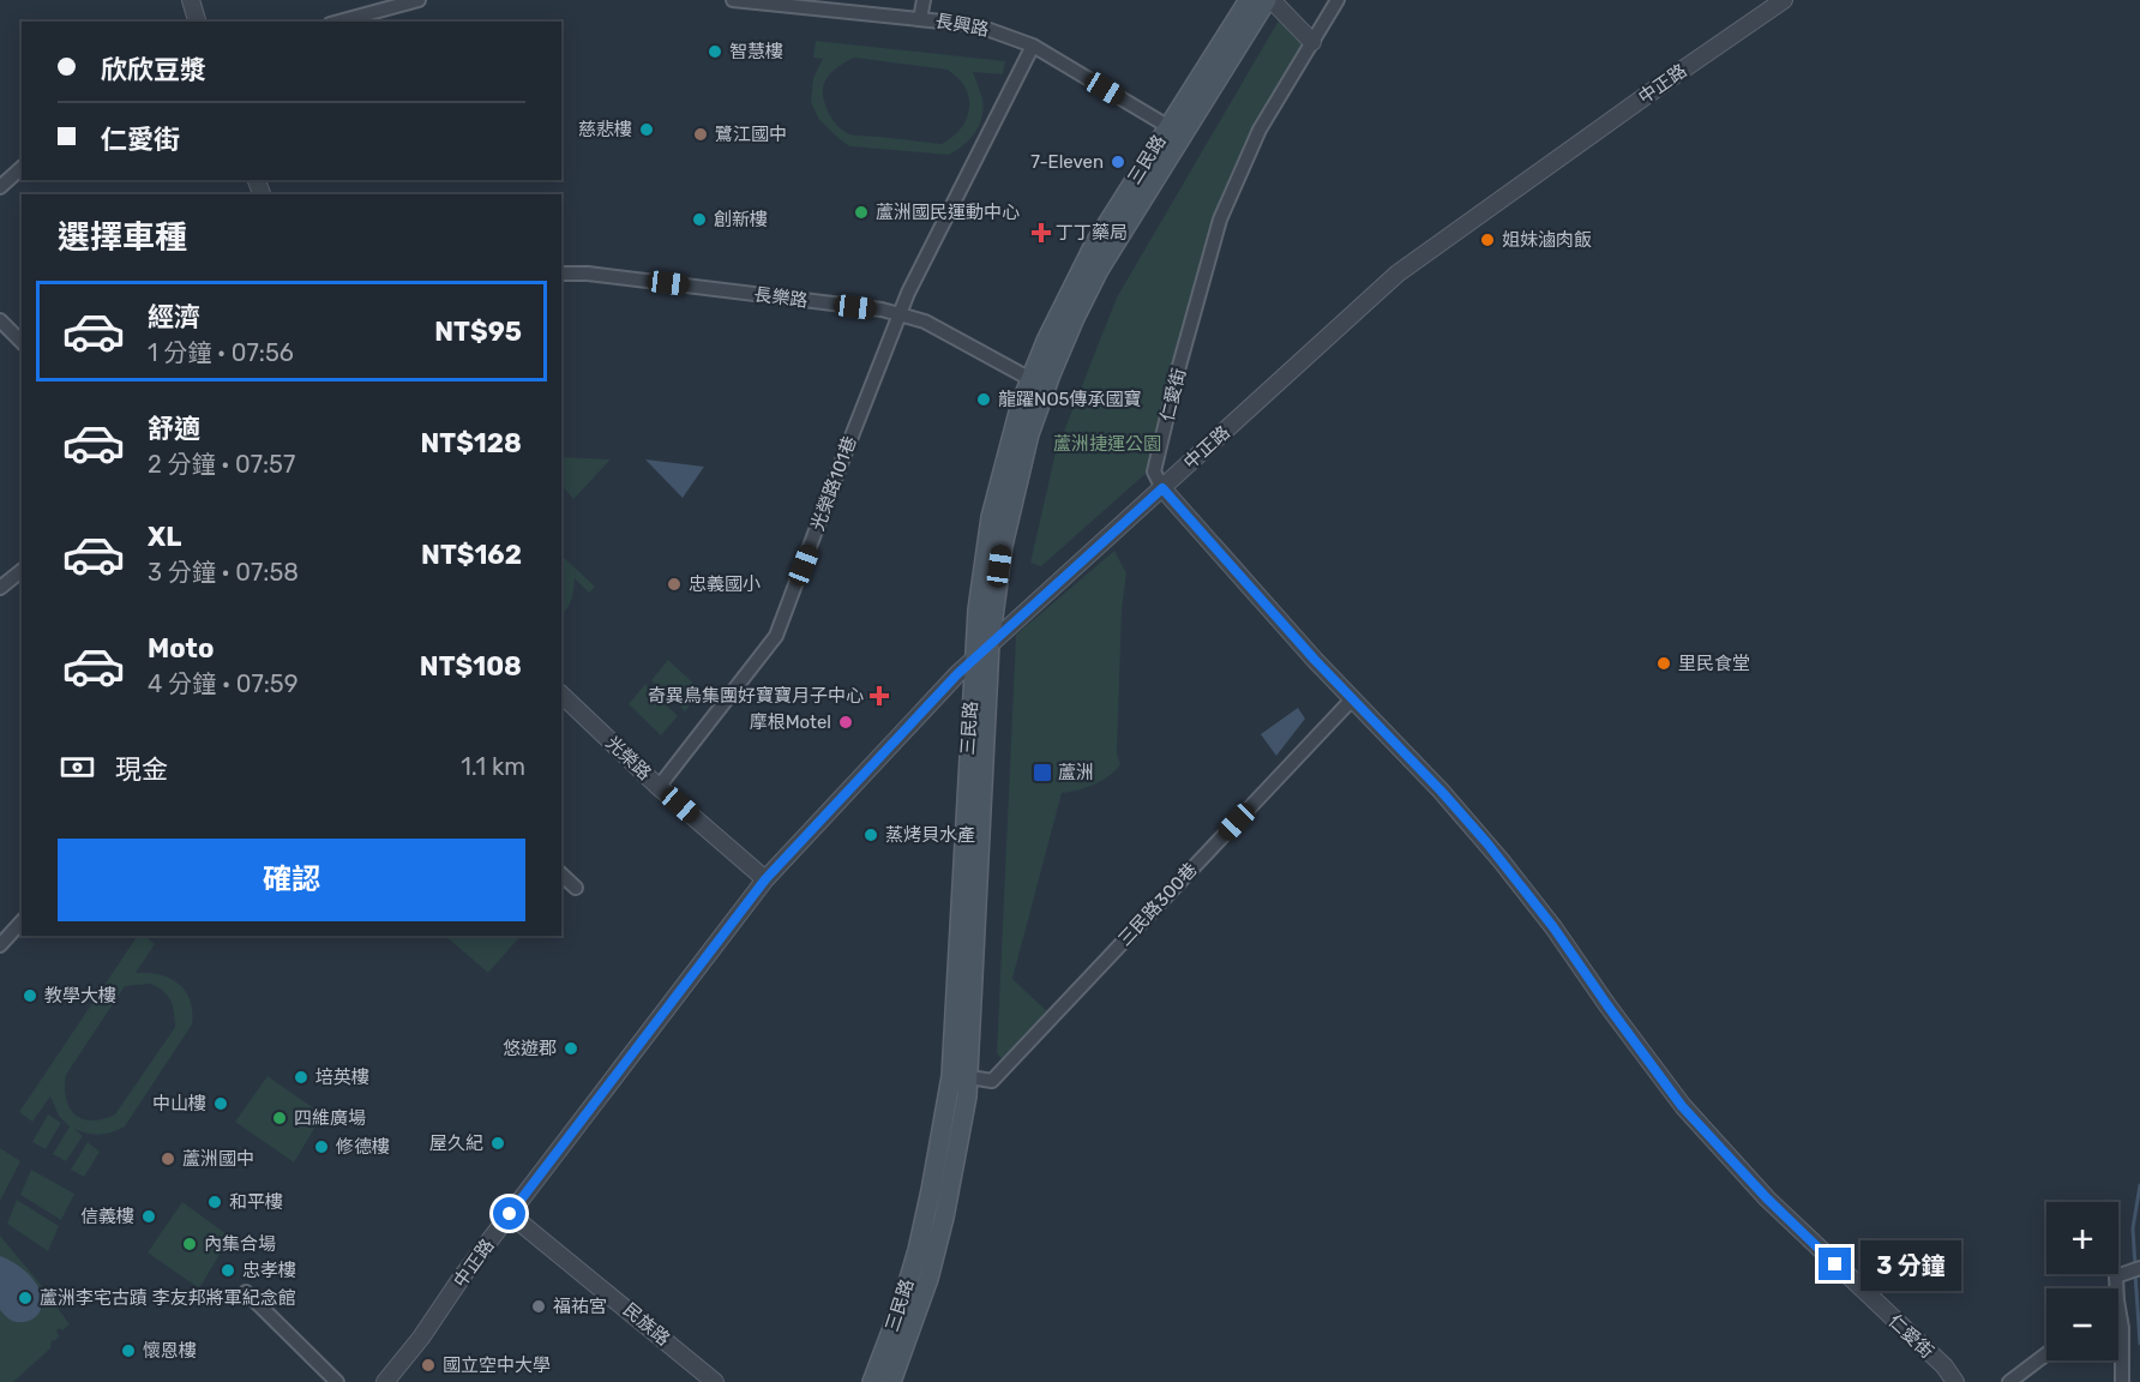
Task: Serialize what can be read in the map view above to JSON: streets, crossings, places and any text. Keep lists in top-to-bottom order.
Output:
{
  "streets": {
    "main road": ["三民路"],
    "street": [
      "長興路",
      "中正路",
      "長樂路",
      "仁愛街",
      "光榮路101巷",
      "光榮路",
      "三民路300巷",
      "民族路"
    ]
  },
  "crossings": [
    ["長興路", "三民路"],
    ["長興路", "光榮路101巷"],
    ["中正路", "三民路"],
    ["中正路", "仁愛街"],
    ["中正路", "光榮路"],
    ["中正路", "民族路"],
    ["三民路", "長樂路"],
    ["三民路", "三民路300巷"],
    ["長樂路", "光榮路101巷"],
    ["仁愛街", "三民路300巷"],
    ["光榮路101巷", "光榮路"]
  ],
  "parks": ["蘆洲捷運公園"],
  "places": {
    "other": [
      "智慧樓",
      "慈悲樓",
      "鷺江國中",
      "7-Eleven",
      "蘆洲國民運動中心",
      "創新樓",
      "姐妹滷肉飯",
      "龍躍NO5傳承國寶",
      "忠義國小",
      "里民食堂",
      "摩根Motel",
      "蒸烤貝水產",
      "教學大樓",
      "悠遊郡",
      "培英樓",
      "中山樓",
      "四維廣場",
      "屋久紀",
      "修德樓",
      "蘆洲國中",
      "和平樓",
      "信義樓",
      "內集合場",
      "忠孝樓",
      "蘆洲李宅古蹟 李友邦將軍紀念館",
      "福祐宮",
      "懷恩樓",
      "國立空中大學"
    ],
    "health": ["丁丁藥局", "奇異鳥集團好寶寶月子中心"],
    "transit": ["蘆洲"]
  },
  "page": {
    "banner": ["欣欣豆漿", "仁愛街"],
    "heading": "選擇車種",
    "list": [
      {
        "name": "經濟",
        "note": "1 分鐘 · 07:56",
        "value": "NT$95"
      },
      {
        "name": "舒適",
        "note": "2 分鐘 · 07:57",
        "value": "NT$128"
      },
      {
        "name": "XL",
        "note": "3 分鐘 · 07:58",
        "value": "NT$162"
      },
      {
        "name": "Moto",
        "note": "4 分鐘 · 07:59",
        "value": "NT$108"
      }
    ],
    "pay": ["現金", "1.1 km"],
    "buttons": "確認",
    "map_buttons": ["+", "−"],
    "bubble": "3 分鐘"
  }
}
